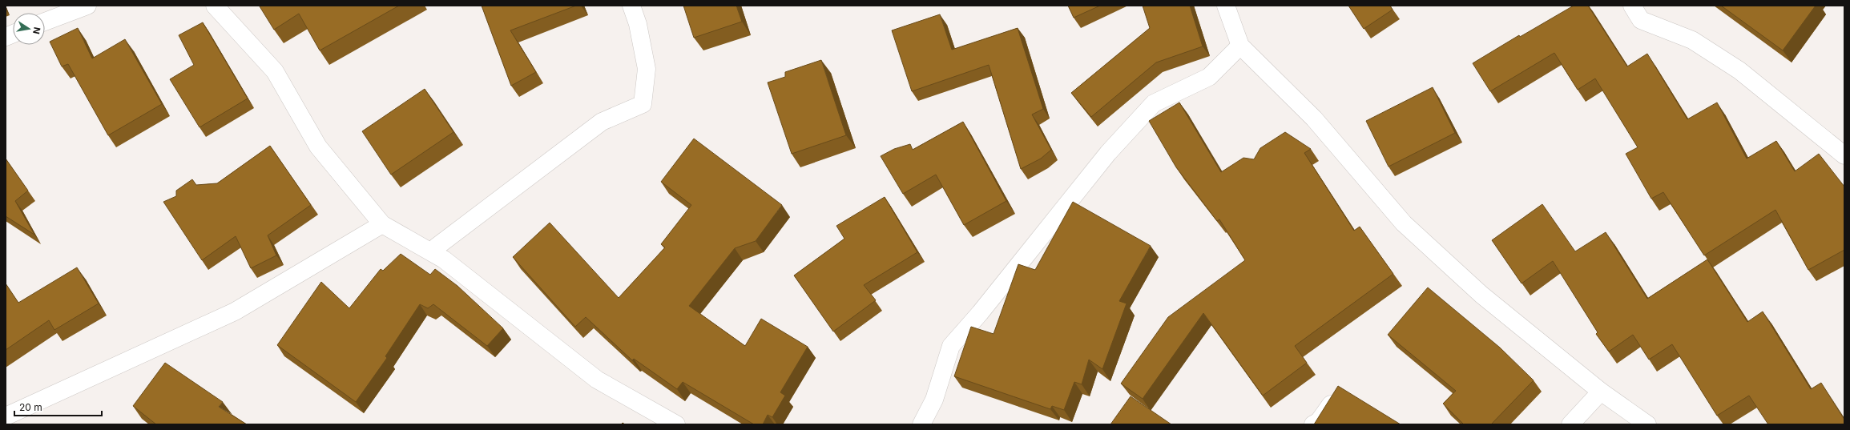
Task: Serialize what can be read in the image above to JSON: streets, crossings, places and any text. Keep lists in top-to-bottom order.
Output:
{
  "scale_bar": "20 m",
  "north": "right"
}
